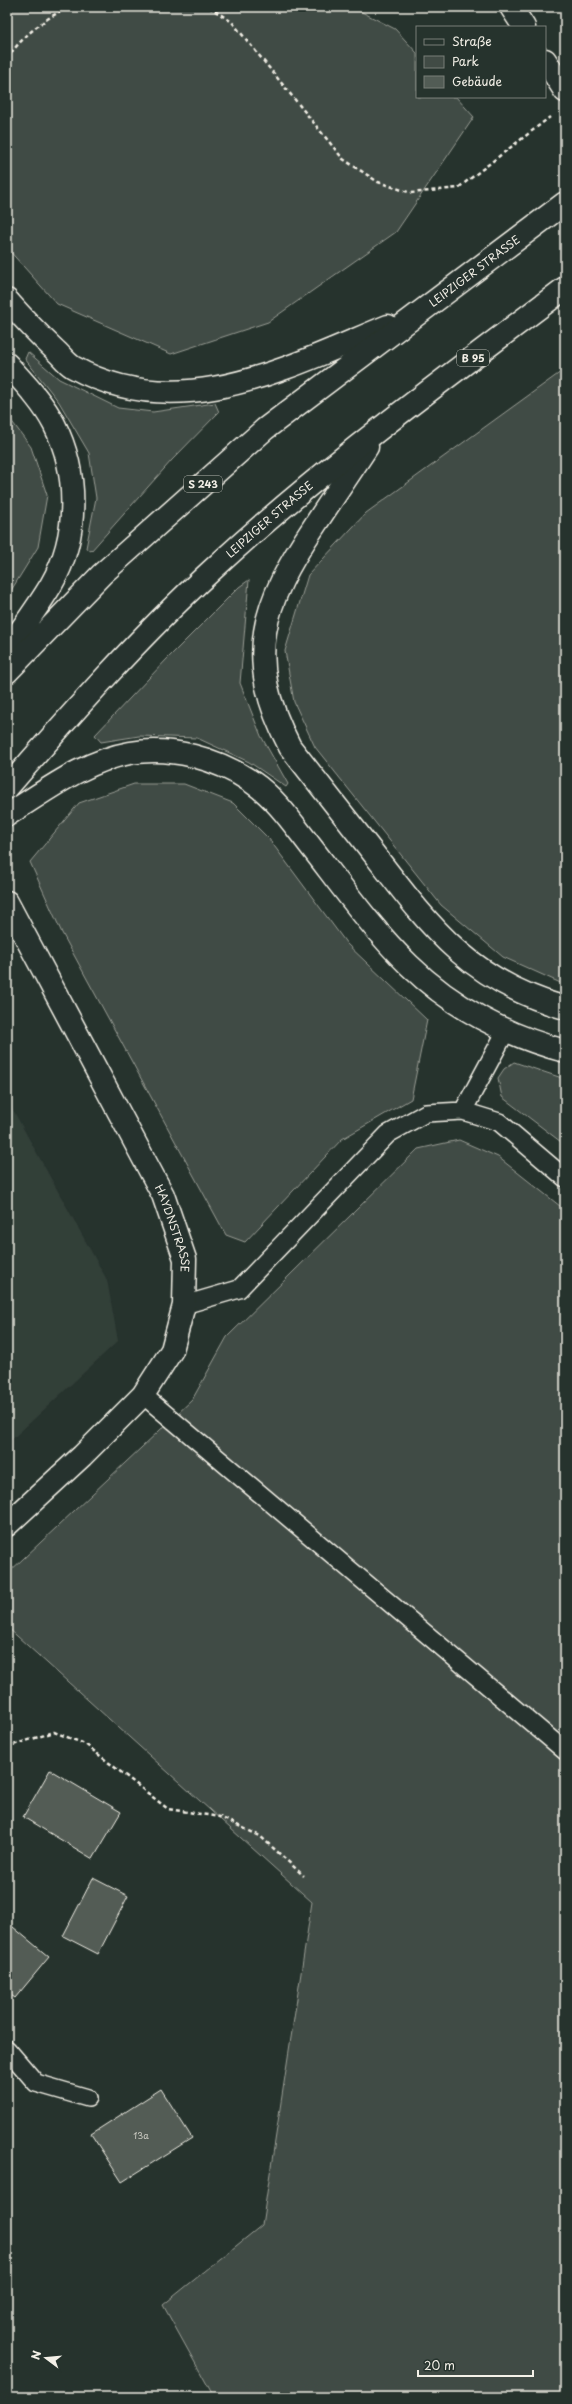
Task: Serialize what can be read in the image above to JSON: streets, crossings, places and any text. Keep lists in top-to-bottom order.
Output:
{
  "streets": {
    "main road": [
      "LEIPZIGER STRASSE",
      "B 95",
      "S 243",
      "HAYDNSTRASSE"
    ]
  },
  "house_numbers": ["13a"],
  "legend": ["Straße", "Park", "Gebäude"],
  "scale_bar": "20 m",
  "north": "left"
}
